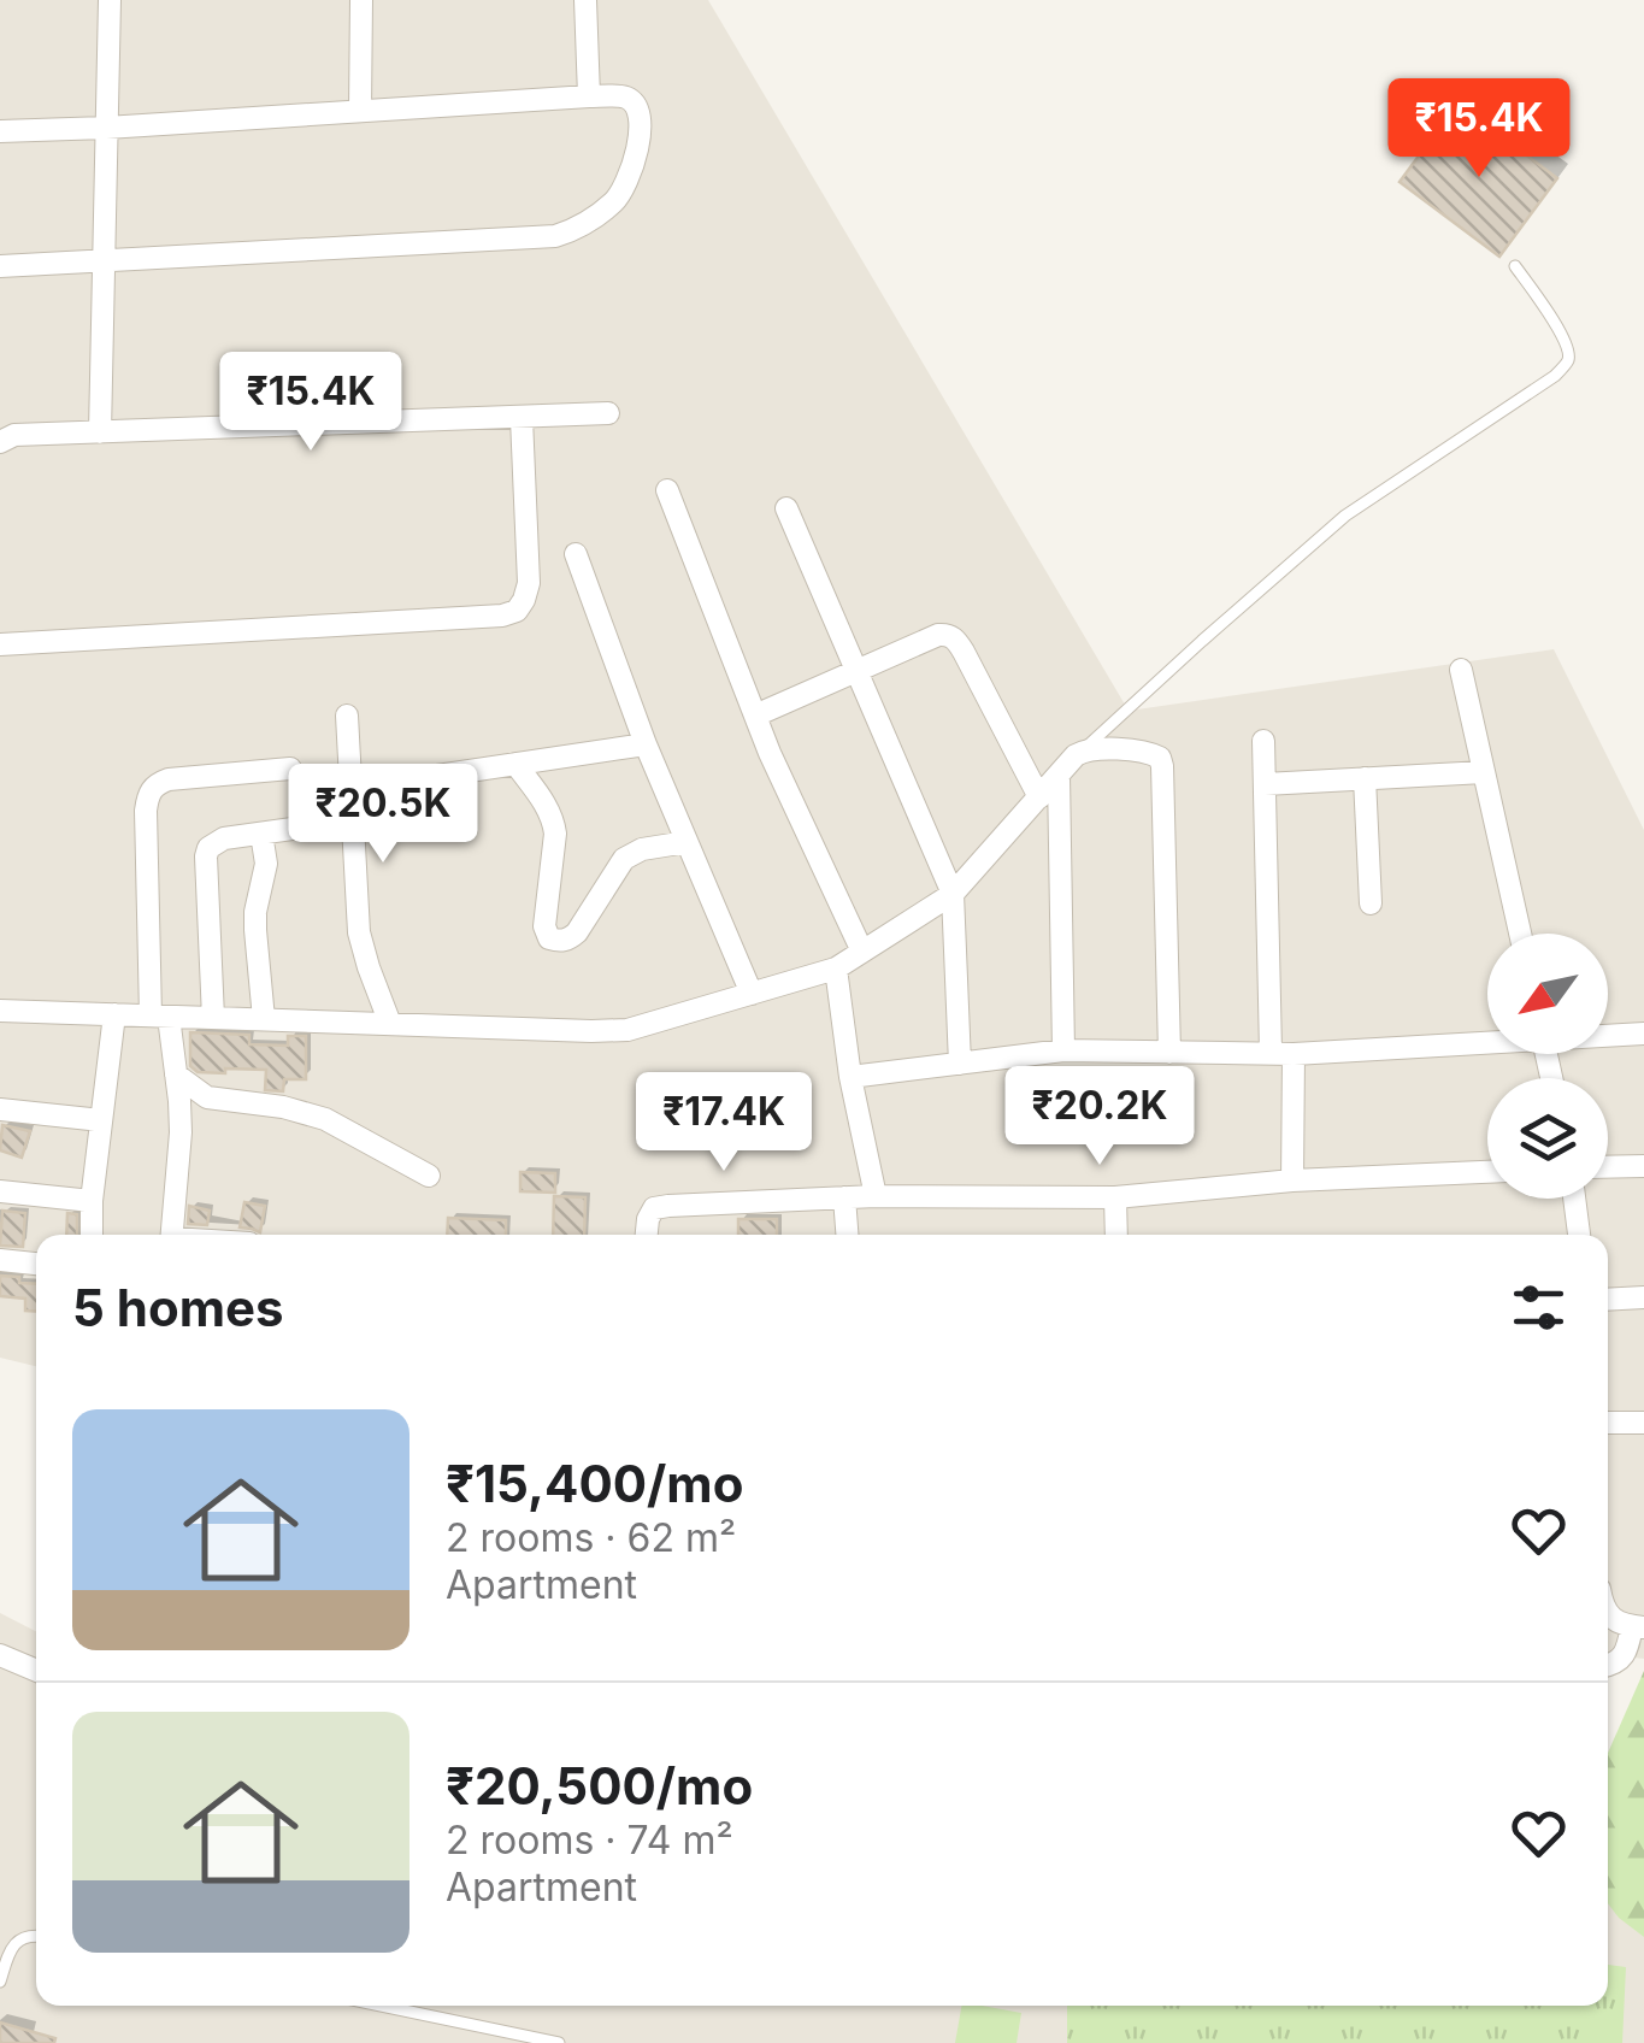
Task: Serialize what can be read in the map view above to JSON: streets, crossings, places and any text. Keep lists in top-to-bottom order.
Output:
{
  "north": "bottom left",
  "page": {
    "price": [
      "₹15.4K",
      "₹15.4K",
      "₹20.5K",
      "₹20.2K",
      "₹17.4K"
    ],
    "heading": "5 homes",
    "list": [
      {
        "name": "₹15,400/mo",
        "note": "2 rooms · 62 m² · Apartment"
      },
      {
        "name": "₹20,500/mo",
        "note": "2 rooms · 74 m² · Apartment"
      }
    ]
  }
}
